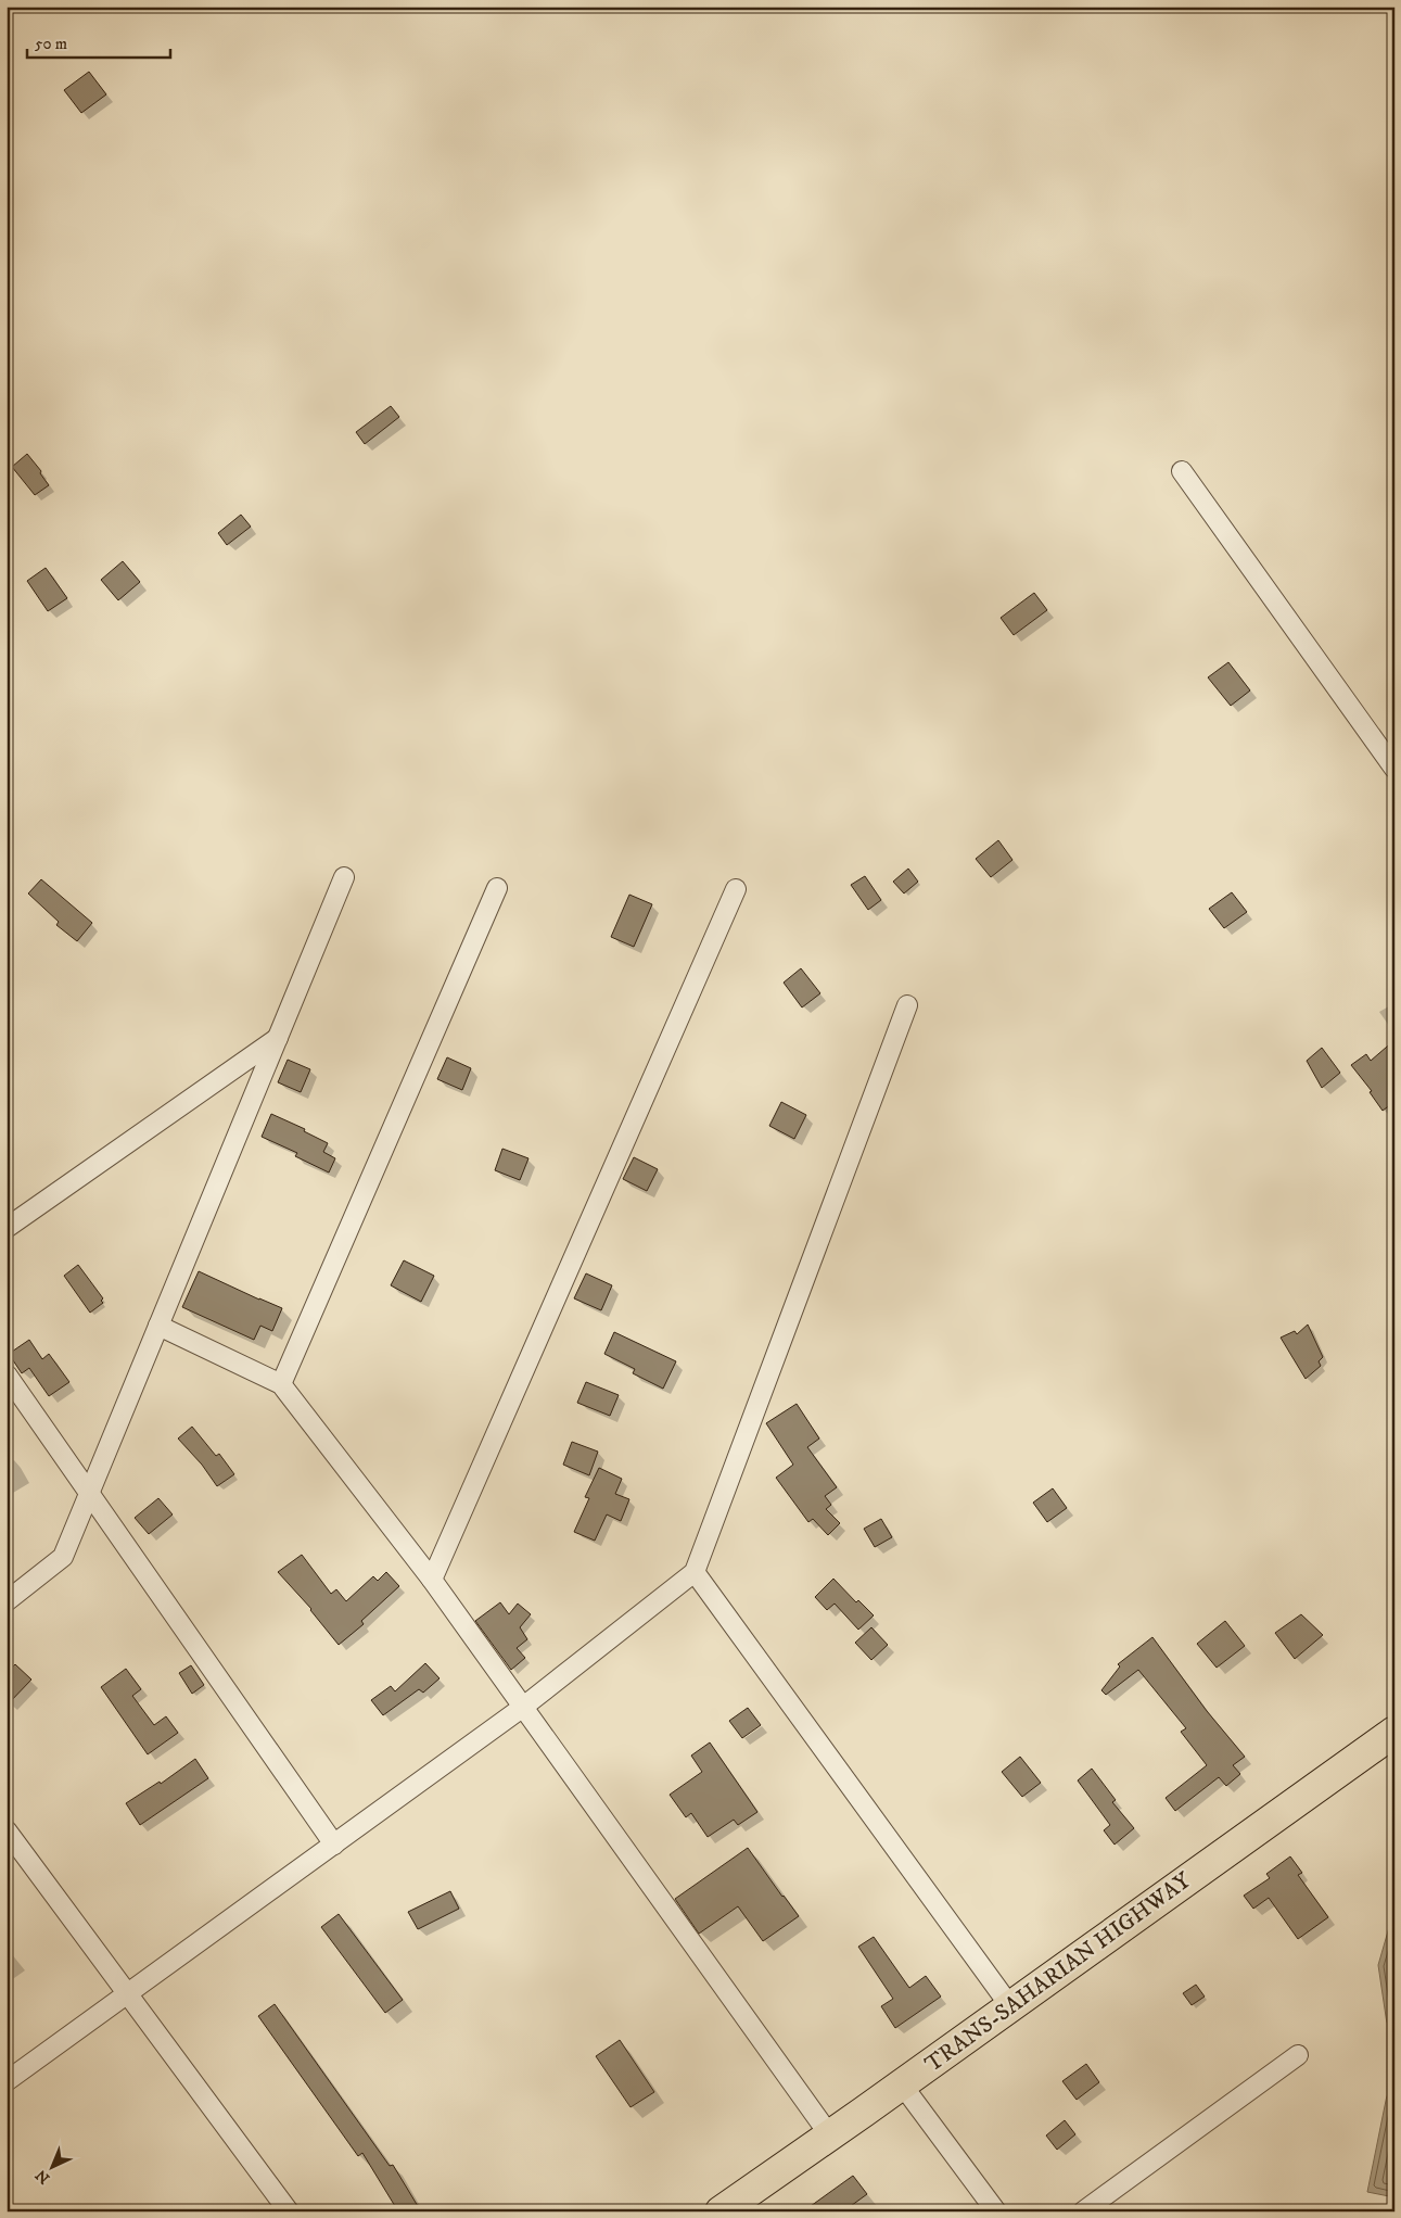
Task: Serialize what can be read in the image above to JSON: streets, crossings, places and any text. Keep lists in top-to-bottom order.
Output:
{
  "streets": {
    "highway": ["TRANS-SAHARIAN HIGHWAY"]
  },
  "scale_bar": "50 m",
  "north": "bottom left"
}
